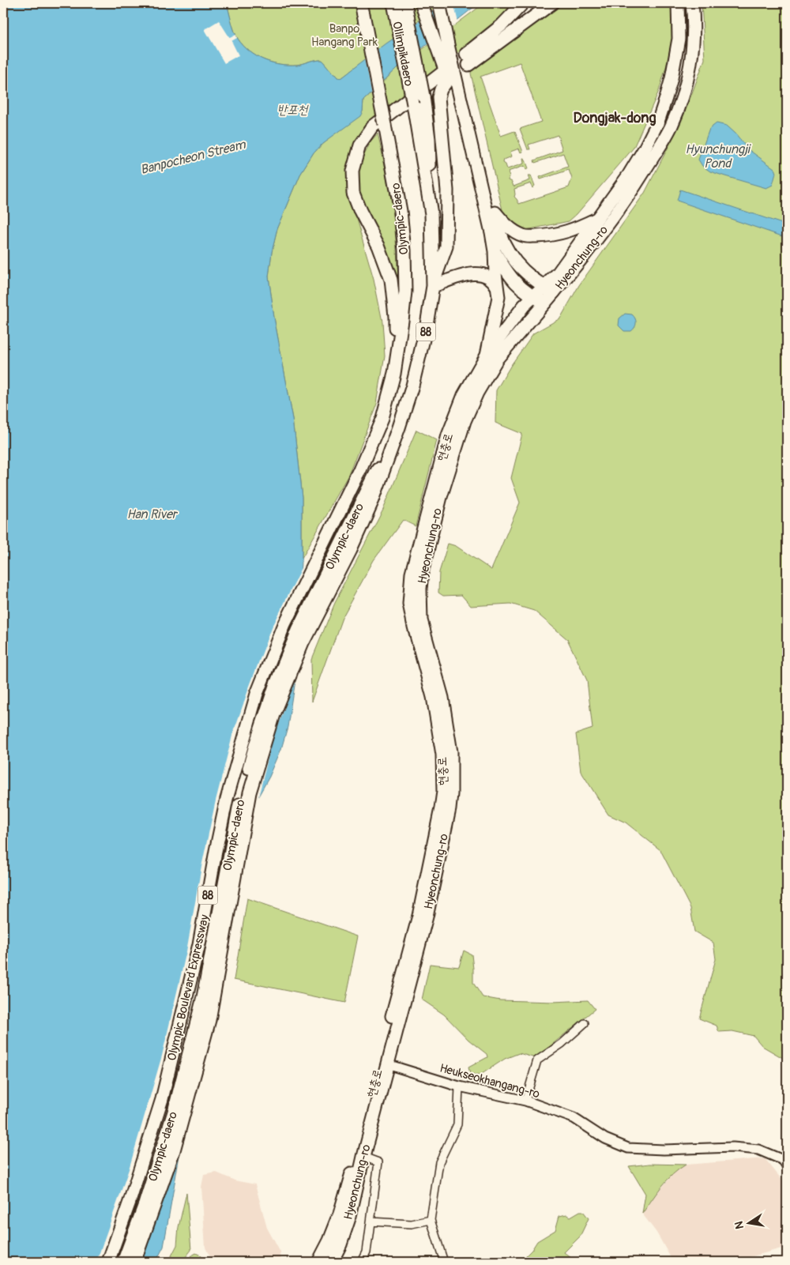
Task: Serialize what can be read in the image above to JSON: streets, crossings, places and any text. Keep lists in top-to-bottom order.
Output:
{
  "streets": {
    "main road": [
      "Ollimpikdaero",
      "Olympic-daero",
      "Hyeonchung-ro",
      "88",
      "현충로",
      "Olympic Boulevard Expressway"
    ],
    "street": ["Heukseokhangang-ro"]
  },
  "crossings": [
    ["Ollimpikdaero", "Olympic-daero"],
    ["Olympic-daero", "Olympic Boulevard Expressway"],
    ["Hyeonchung-ro", "현충로"],
    ["Hyeonchung-ro", "Heukseokhangang-ro"]
  ],
  "districts": ["Dongjak-dong"],
  "water": [
    "반포천",
    "Hyunchungji Pond",
    "Banpocheon Stream",
    "Han River"
  ],
  "parks": ["Banpo Hangang Park"],
  "north": "left"
}
